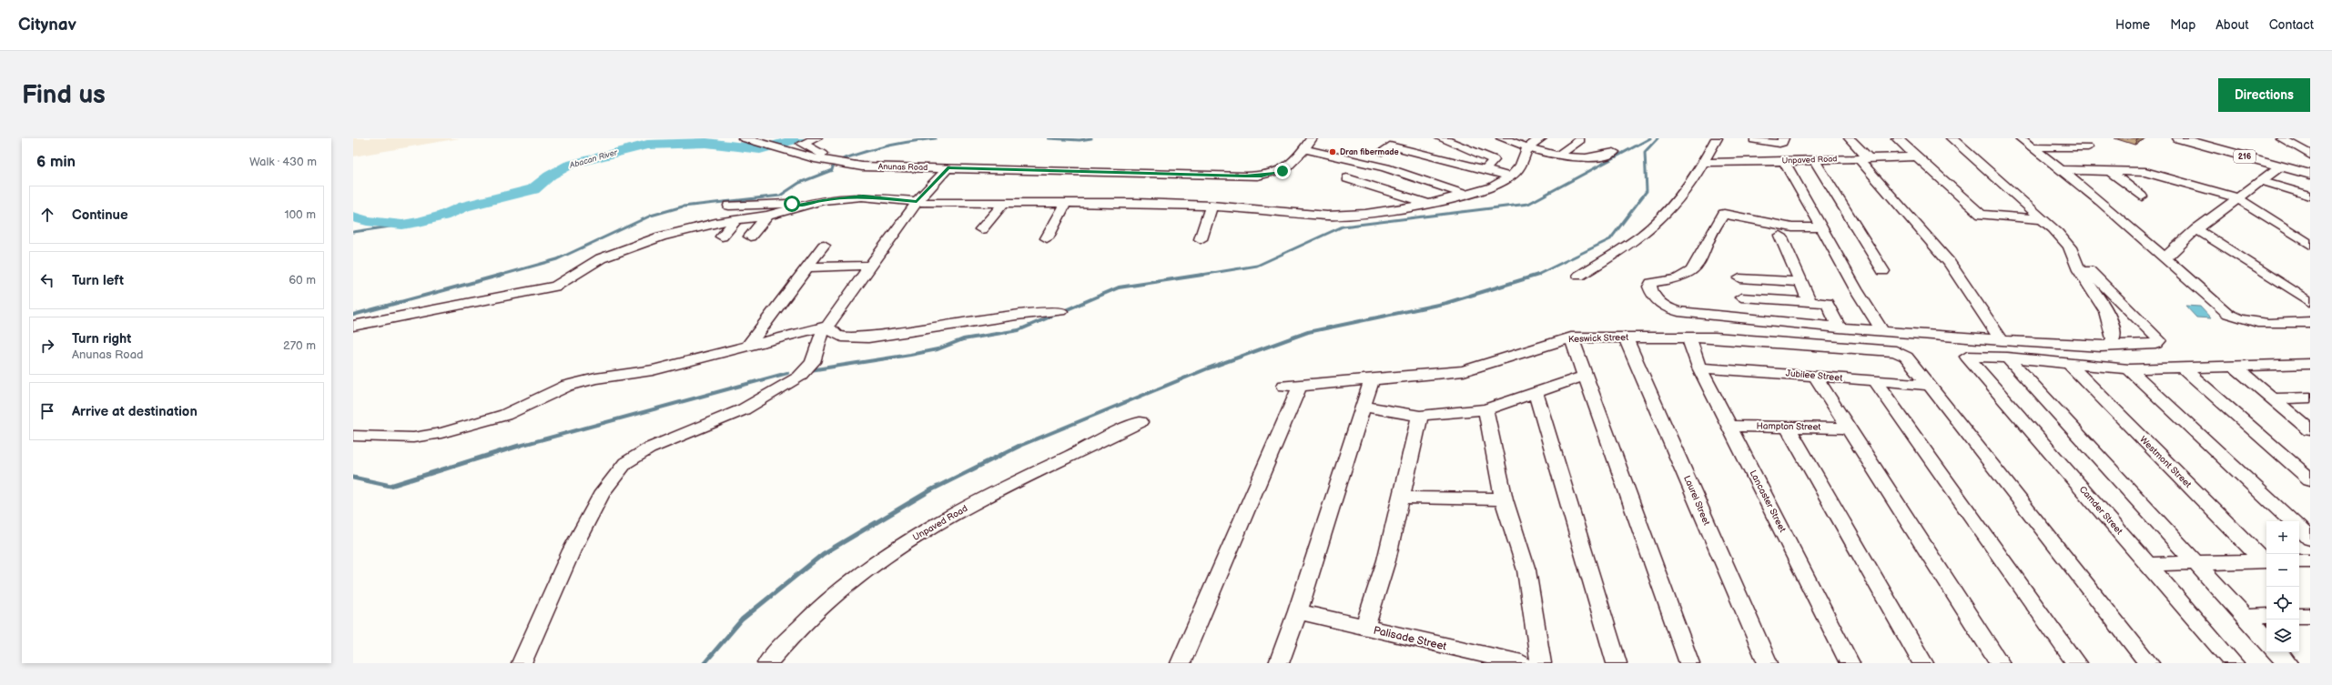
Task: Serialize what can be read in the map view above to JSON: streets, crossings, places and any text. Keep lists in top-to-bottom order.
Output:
{
  "streets": {
    "main road": ["216"],
    "street": [
      "Unpaved Road",
      "Anunas Road",
      "Keswick Street",
      "Jubilee Street",
      "Hampton Street",
      "Westmont Street",
      "Laurel Street",
      "Lancaster Street",
      "Camder Street",
      "Palisade Street"
    ]
  },
  "crossings": [
    ["Keswick Street", "Jubilee Street"],
    ["Keswick Street", "Laurel Street"],
    ["Keswick Street", "Lancaster Street"],
    ["Jubilee Street", "Lancaster Street"],
    ["Hampton Street", "Lancaster Street"]
  ],
  "water": ["Abacan River"],
  "places": ["Dran fibermade"],
  "page": {
    "header": "Citynav",
    "nav": [
      "Home",
      "Map",
      "About",
      "Contact"
    ],
    "buttons": "Directions",
    "title": "Find us",
    "heading": ["6 min", "Walk · 430 m"],
    "list": [
      ["Continue", "100 m"],
      ["Turn left", "60 m"],
      ["Turn right", "Anunas Road", "270 m"],
      "Arrive at destination"
    ],
    "map_buttons": ["+", "−"]
  }
}
